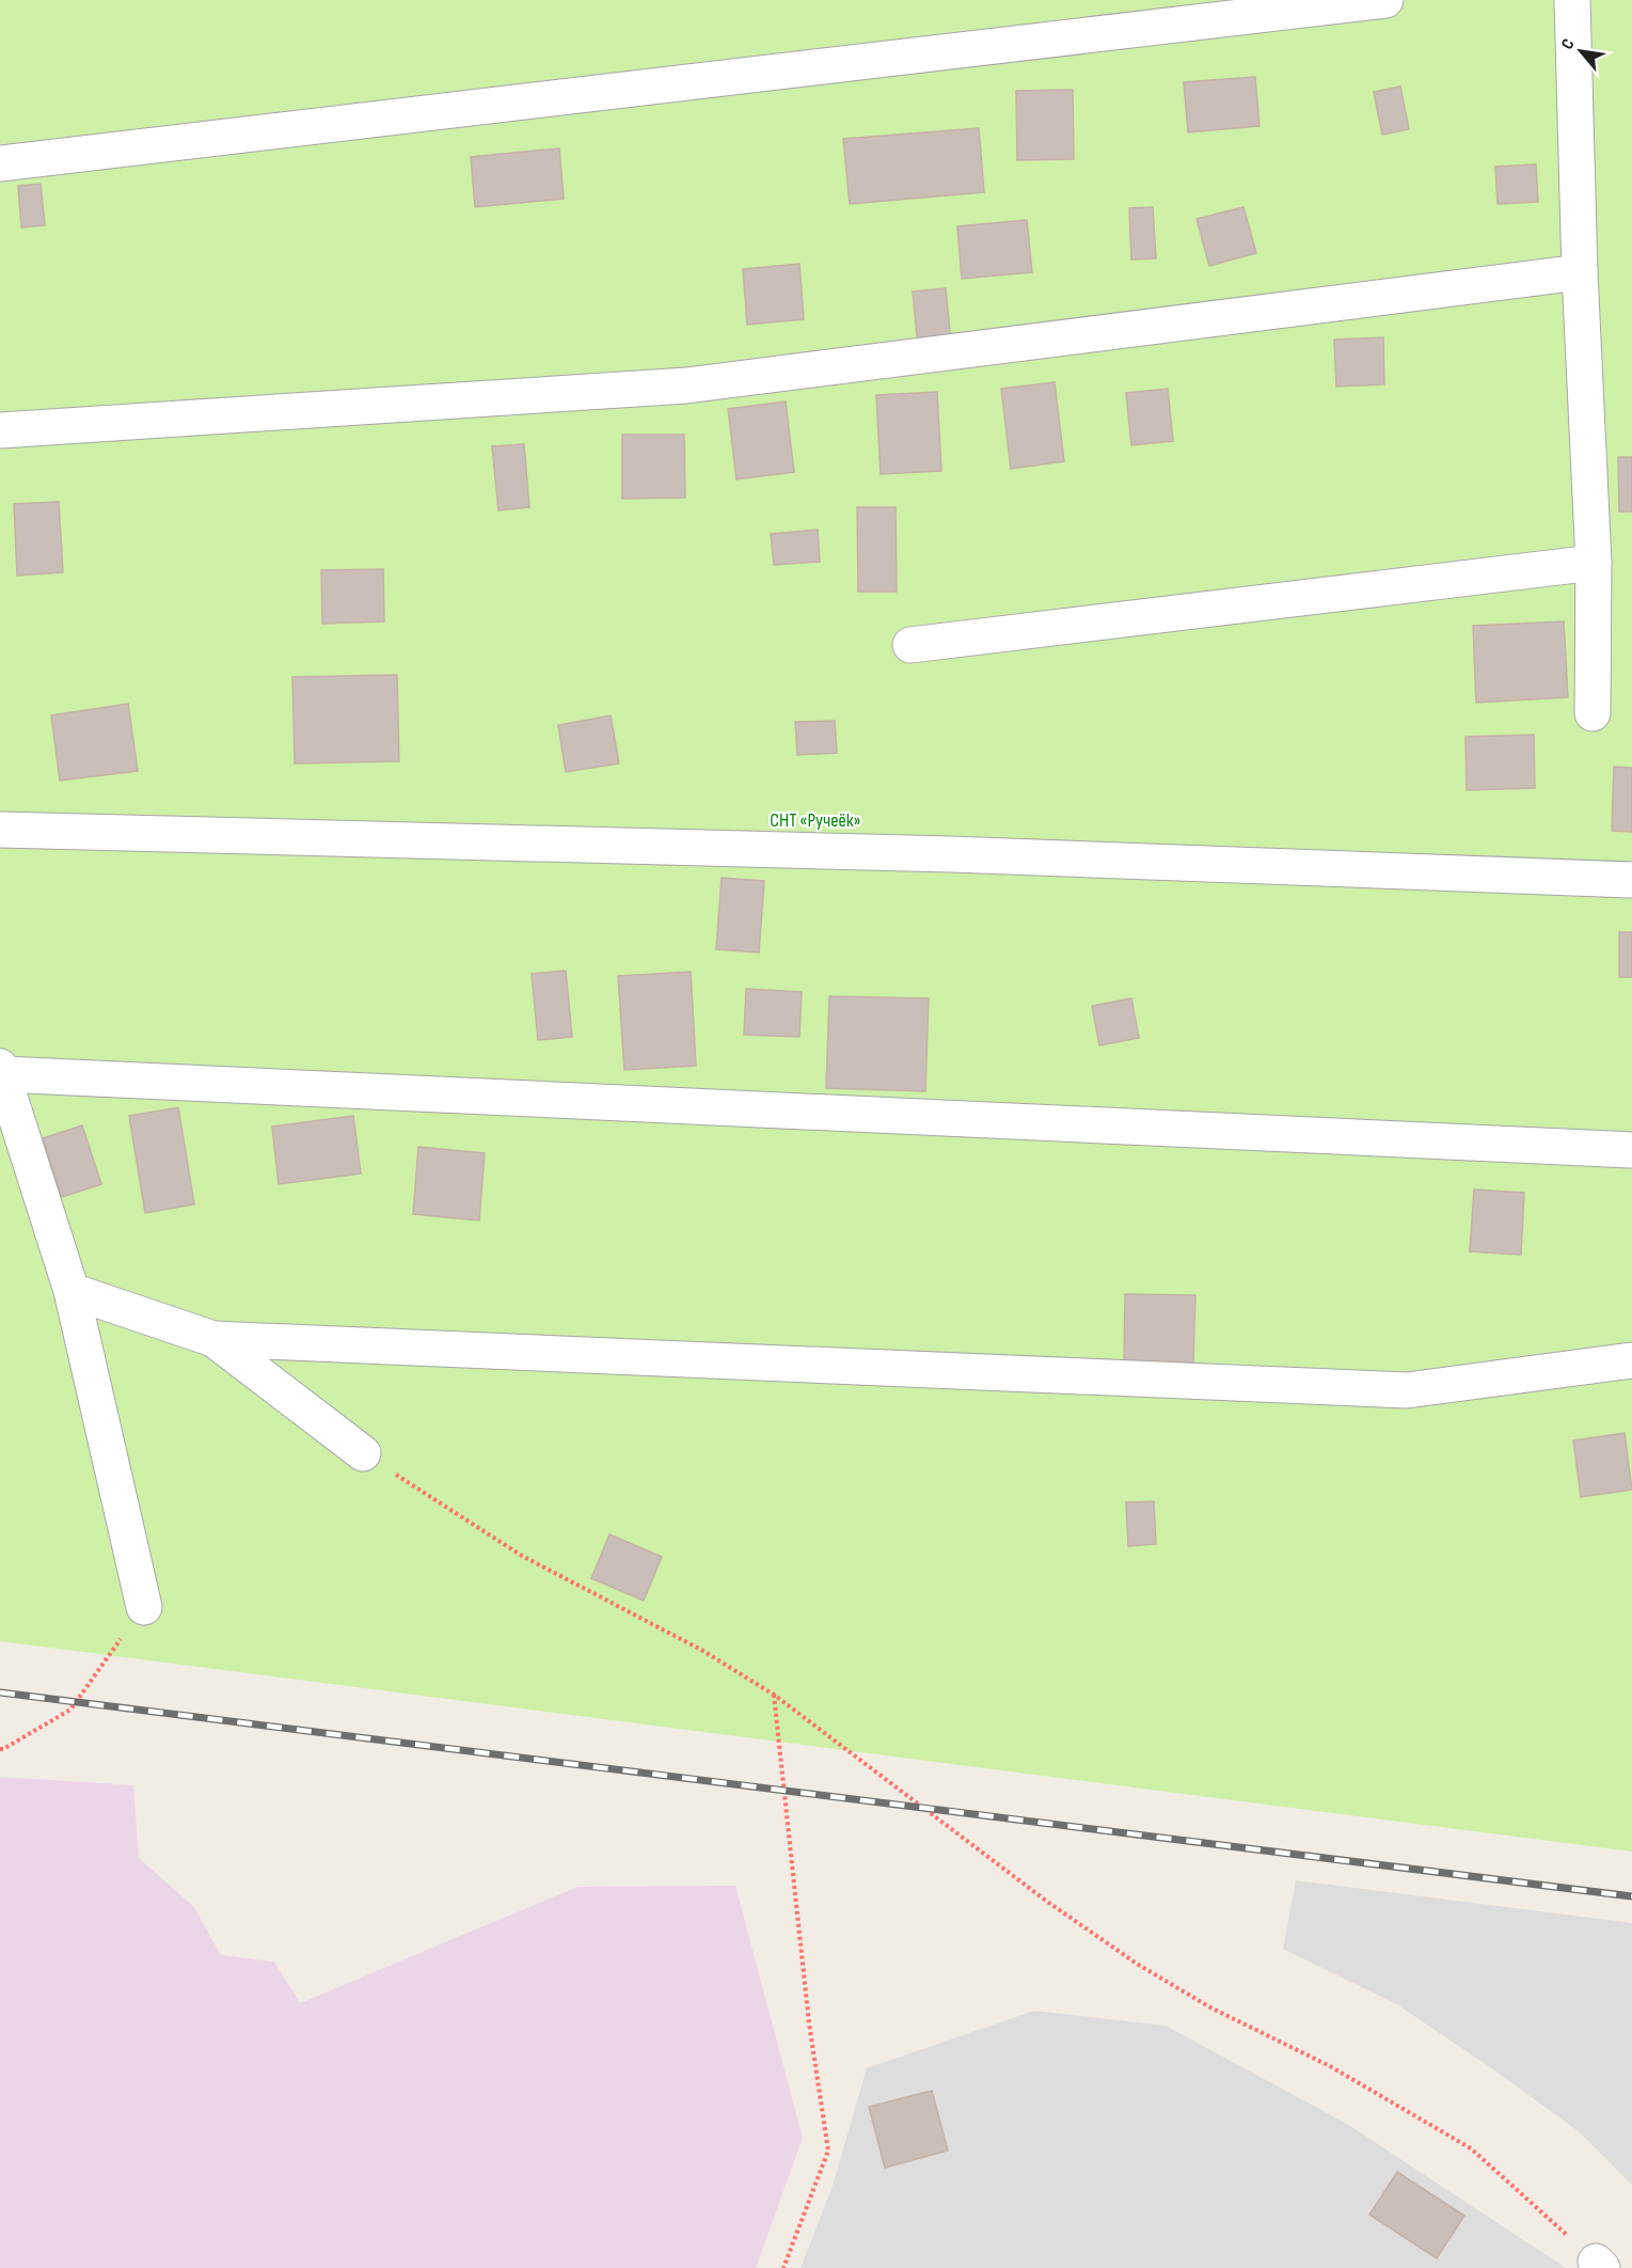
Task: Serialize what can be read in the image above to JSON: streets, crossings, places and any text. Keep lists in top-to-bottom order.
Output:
{
  "parks": ["СНТ «Ручеёк»"],
  "north": "top left"
}
